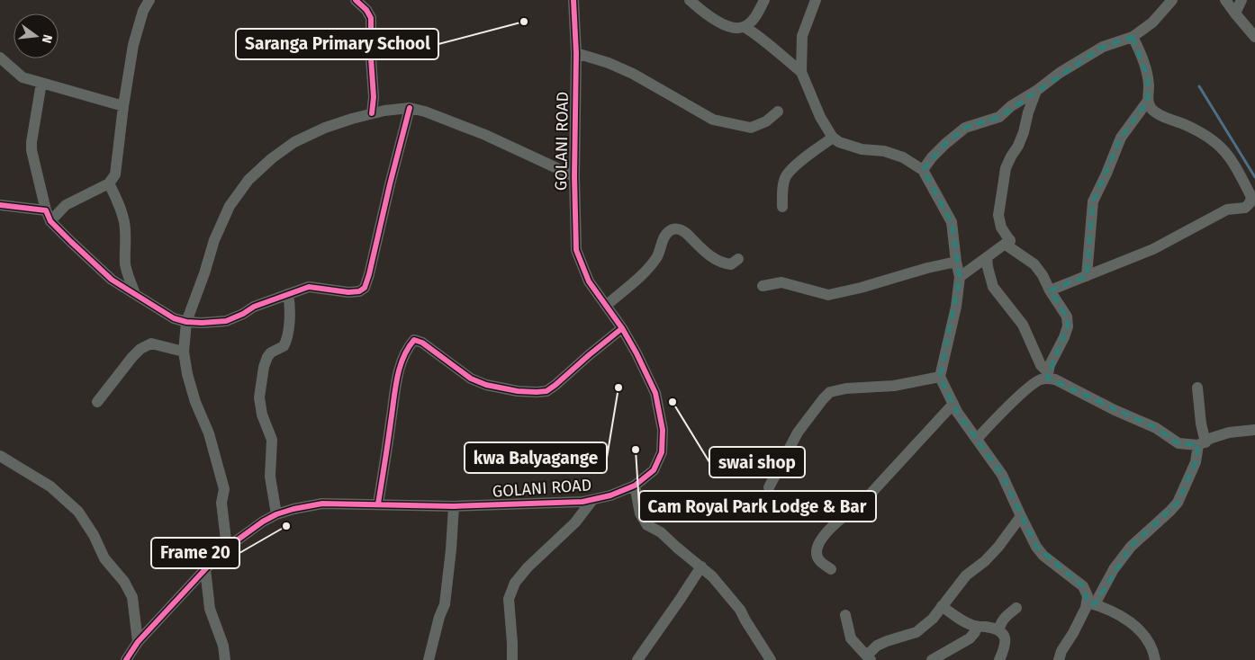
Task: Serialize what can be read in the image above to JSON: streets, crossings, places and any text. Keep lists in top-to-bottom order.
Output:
{
  "streets": {
    "street": ["GOLANI ROAD"]
  },
  "places": [
    "Saranga Primary School",
    "kwa Balyagange",
    "swai shop",
    "Cam Royal Park Lodge & Bar",
    "Frame 20"
  ],
  "north": "right"
}
